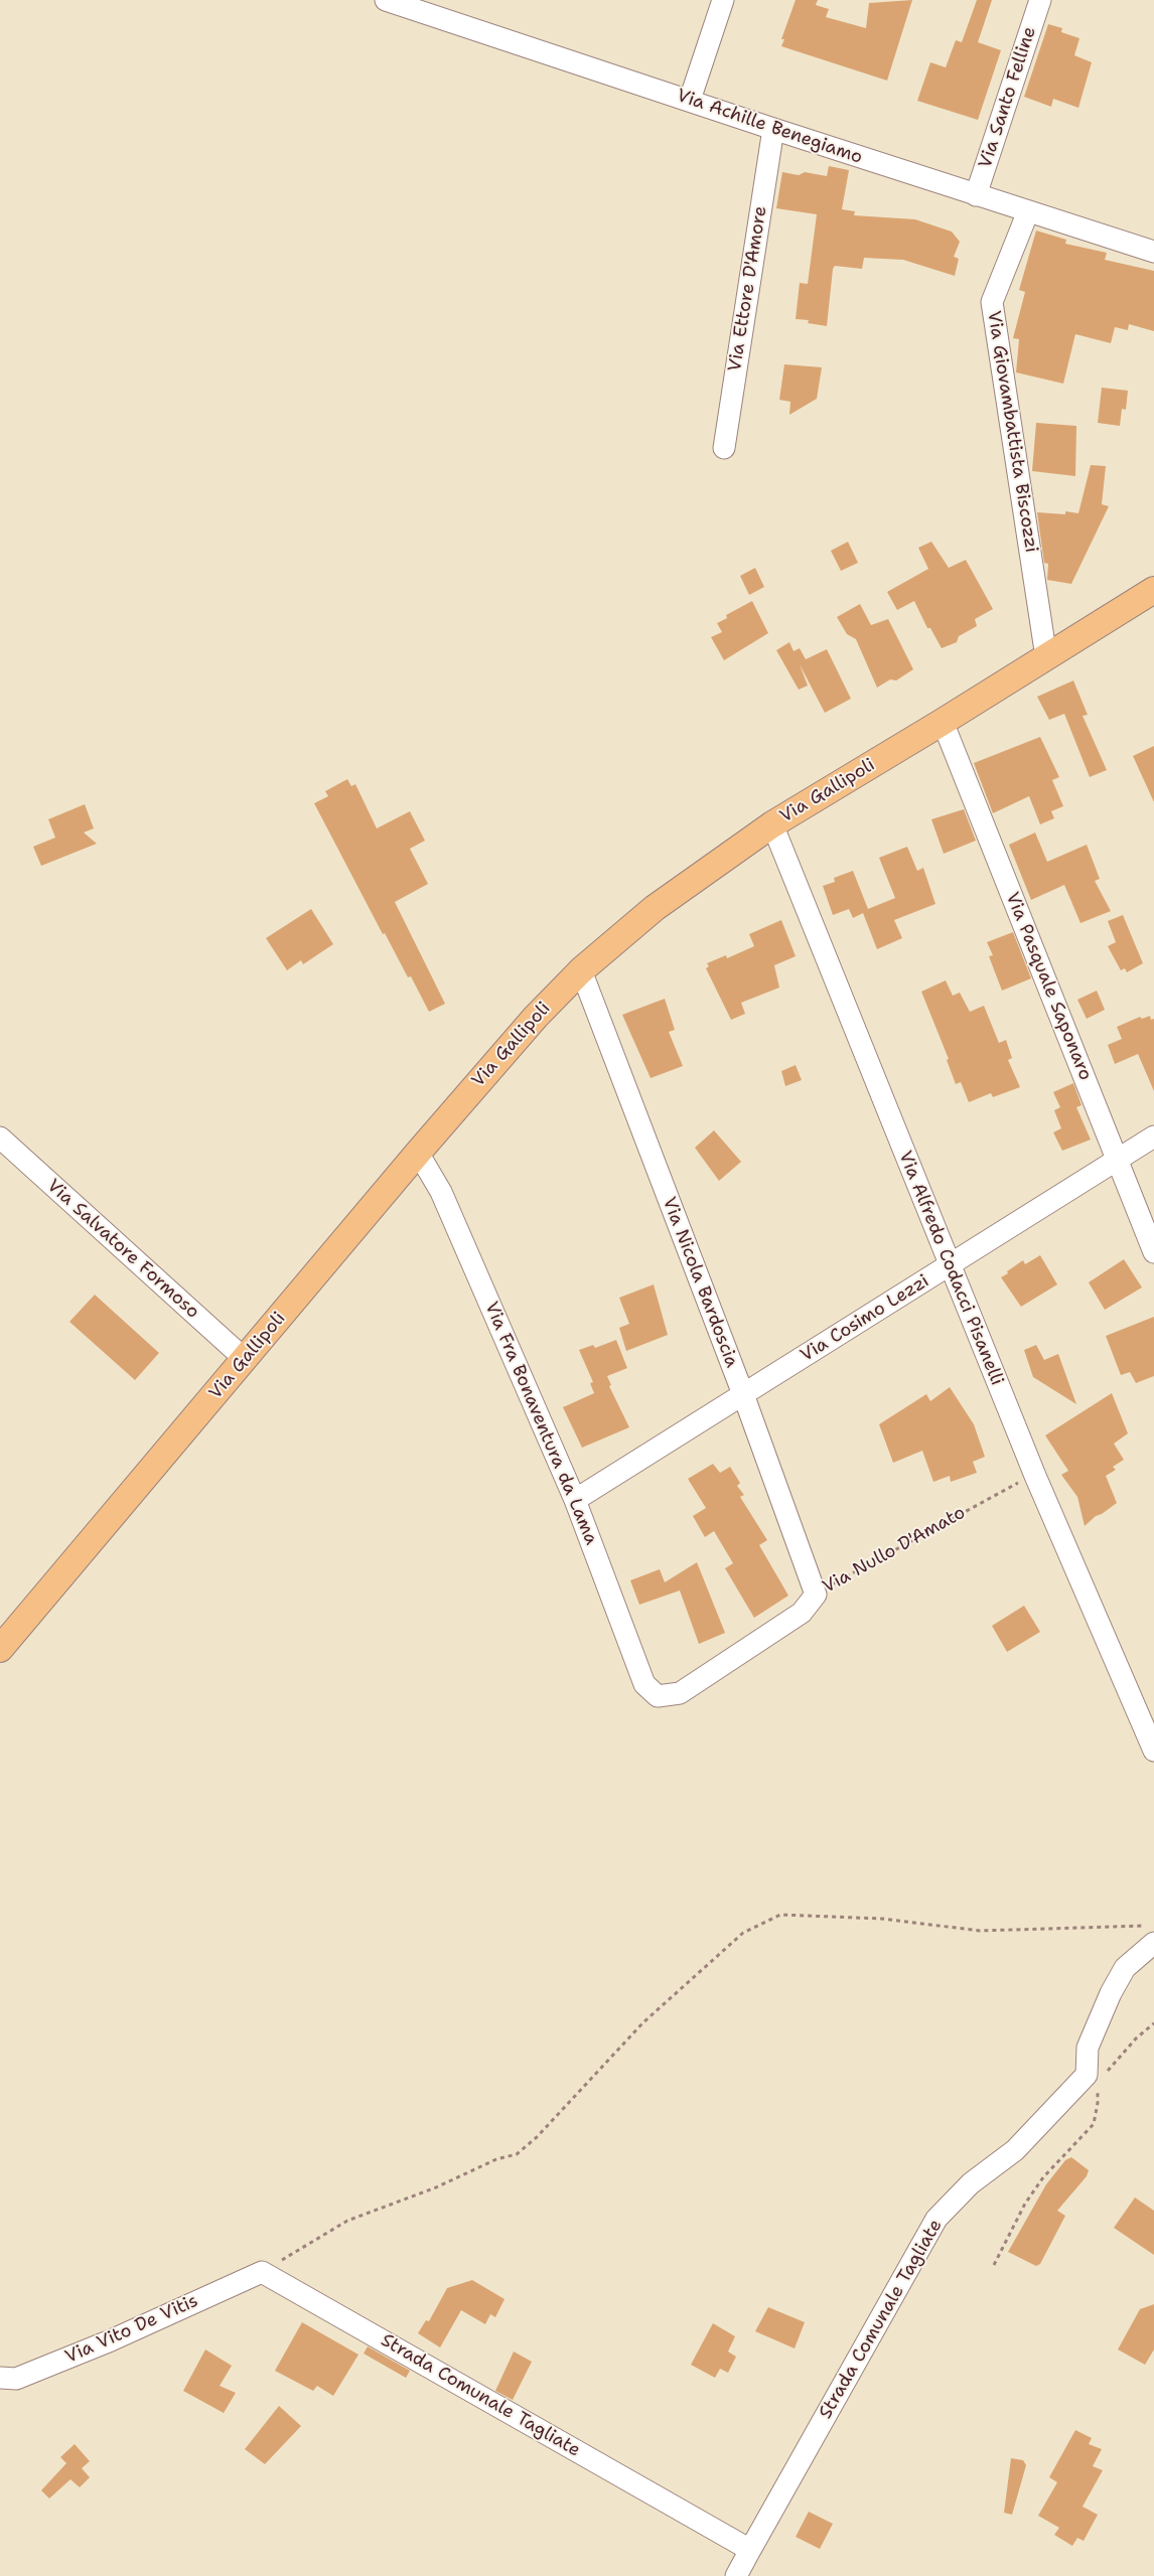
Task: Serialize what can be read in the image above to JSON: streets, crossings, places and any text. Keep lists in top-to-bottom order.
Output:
{
  "streets": {
    "main road": ["Via Gallipoli"],
    "street": [
      "Via Santo Felline",
      "Via Achille Benegiamo",
      "Via Ettore D'Amore",
      "Via Giovambattista Biscozzi",
      "Via Pasquale Saponaro",
      "Via Salvatore Formoso",
      "Via Alfredo Codacci Pisanelli",
      "Via Nicola Bardoscia",
      "Via Cosimo Lezzi",
      "Via Fra Bonaventura da Lama",
      "Via Nullo D'Amato",
      "Strada Comunale Tagliate",
      "Via Vito De Vitis"
    ]
  },
  "crossings": [
    ["Via Santo Felline", "Via Achille Benegiamo"],
    ["Via Achille Benegiamo", "Via Ettore D'Amore"],
    ["Via Achille Benegiamo", "Via Giovambattista Biscozzi"],
    ["Via Giovambattista Biscozzi", "Via Gallipoli"],
    ["Via Gallipoli", "Via Pasquale Saponaro"],
    ["Via Gallipoli", "Via Salvatore Formoso"],
    ["Via Gallipoli", "Via Alfredo Codacci Pisanelli"],
    ["Via Gallipoli", "Via Nicola Bardoscia"],
    ["Via Gallipoli", "Via Fra Bonaventura da Lama"],
    ["Via Pasquale Saponaro", "Via Cosimo Lezzi"],
    ["Via Alfredo Codacci Pisanelli", "Via Cosimo Lezzi"],
    ["Via Alfredo Codacci Pisanelli", "Via Nullo D'Amato"],
    ["Via Nicola Bardoscia", "Via Cosimo Lezzi"],
    ["Via Nicola Bardoscia", "Via Nullo D'Amato"],
    ["Via Cosimo Lezzi", "Via Fra Bonaventura da Lama"],
    ["Via Fra Bonaventura da Lama", "Via Nullo D'Amato"],
    ["Strada Comunale Tagliate", "Via Vito De Vitis"]
  ]
}
